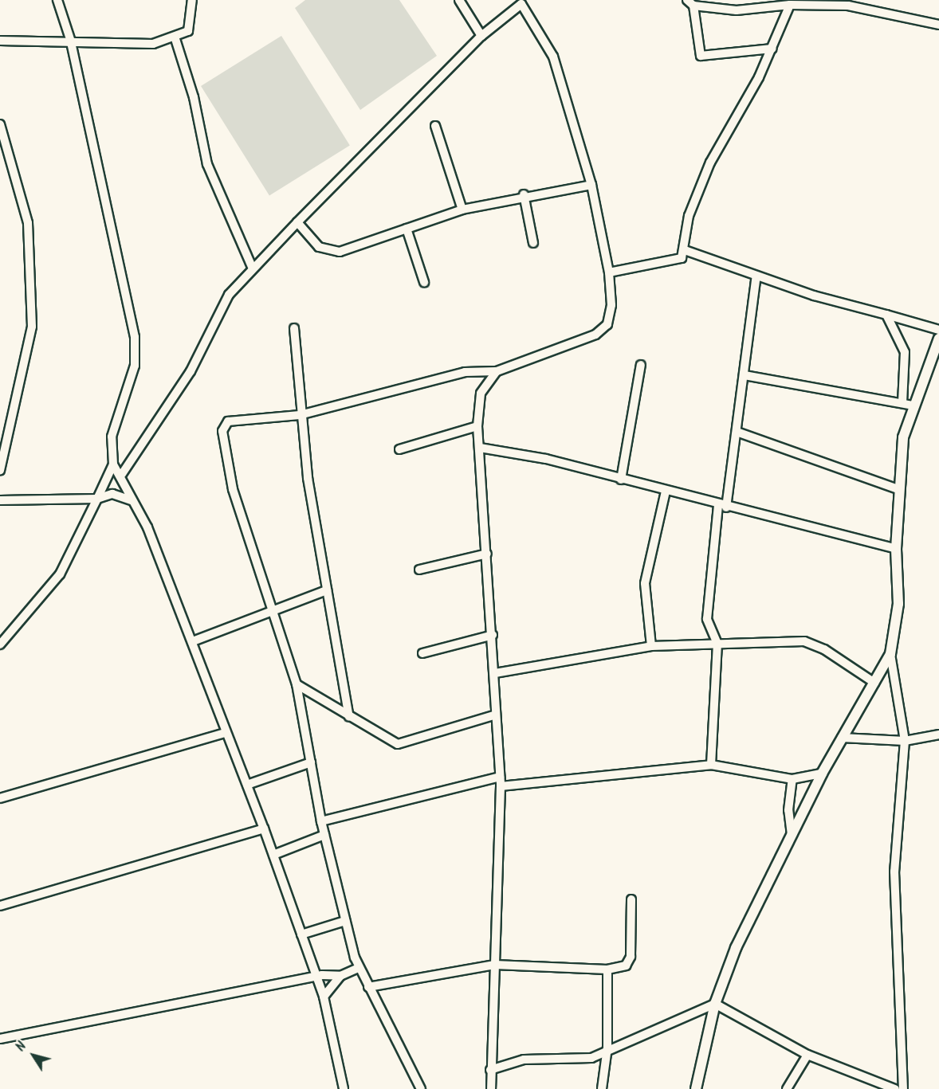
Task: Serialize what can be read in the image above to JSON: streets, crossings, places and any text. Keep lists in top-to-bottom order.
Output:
{
  "north": "top left"
}
